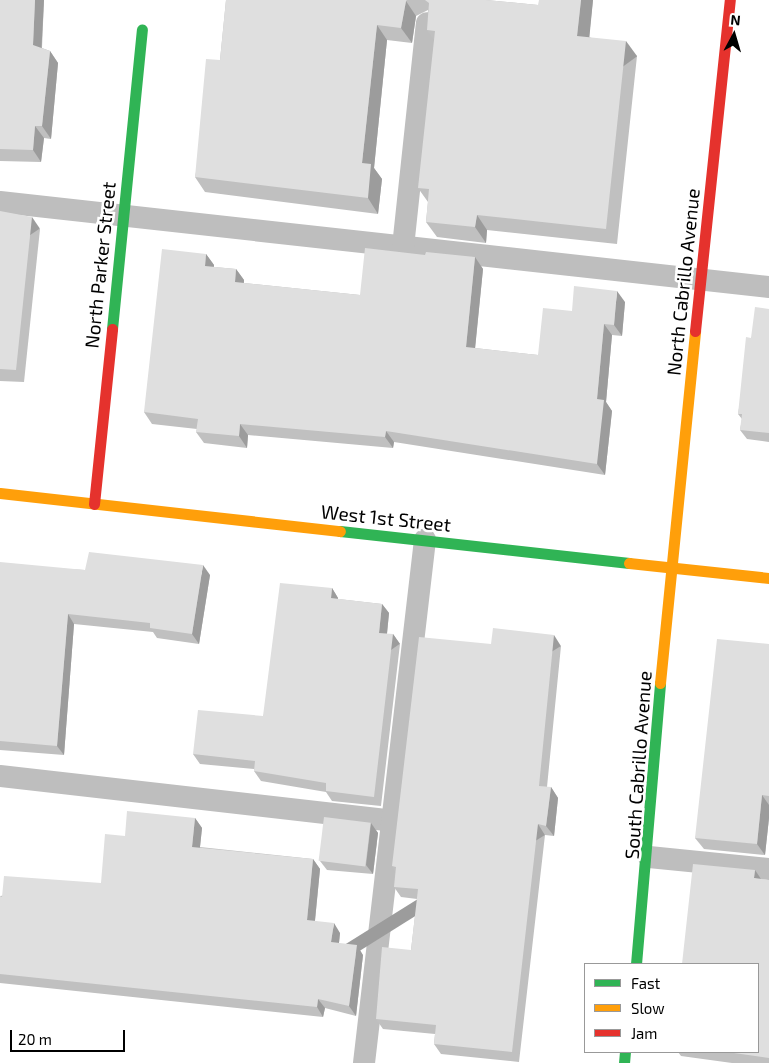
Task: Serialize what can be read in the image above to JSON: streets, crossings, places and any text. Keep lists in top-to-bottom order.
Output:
{
  "streets": {
    "street": [
      "North Parker Street",
      "North Cabrillo Avenue",
      "West 1st Street",
      "South Cabrillo Avenue"
    ]
  },
  "crossings": [
    ["North Parker Street", "West 1st Street"],
    ["North Cabrillo Avenue", "West 1st Street"],
    ["North Cabrillo Avenue", "South Cabrillo Avenue"],
    ["West 1st Street", "South Cabrillo Avenue"]
  ],
  "legend": ["Fast", "Slow", "Jam"],
  "scale_bar": "20 m",
  "north": "top"
}
